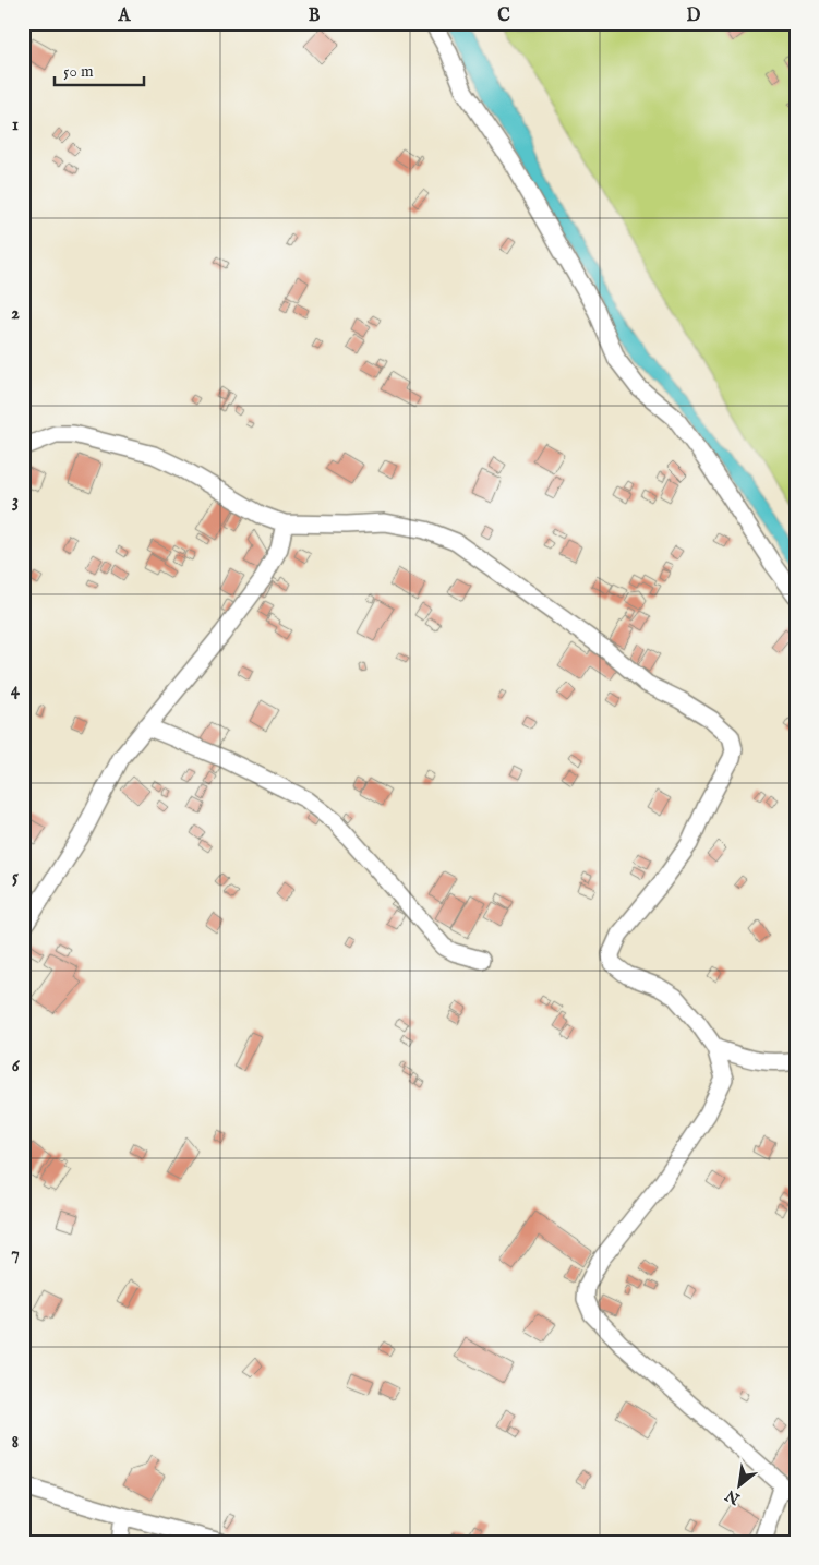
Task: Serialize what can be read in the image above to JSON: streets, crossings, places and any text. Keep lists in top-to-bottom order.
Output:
{
  "scale_bar": "50 m",
  "north": "bottom left",
  "grid": {
    "columns": [
      "A",
      "B",
      "C",
      "D"
    ],
    "rows": [
      "1",
      "2",
      "3",
      "4",
      "5",
      "6",
      "7",
      "8"
    ]
  }
}
